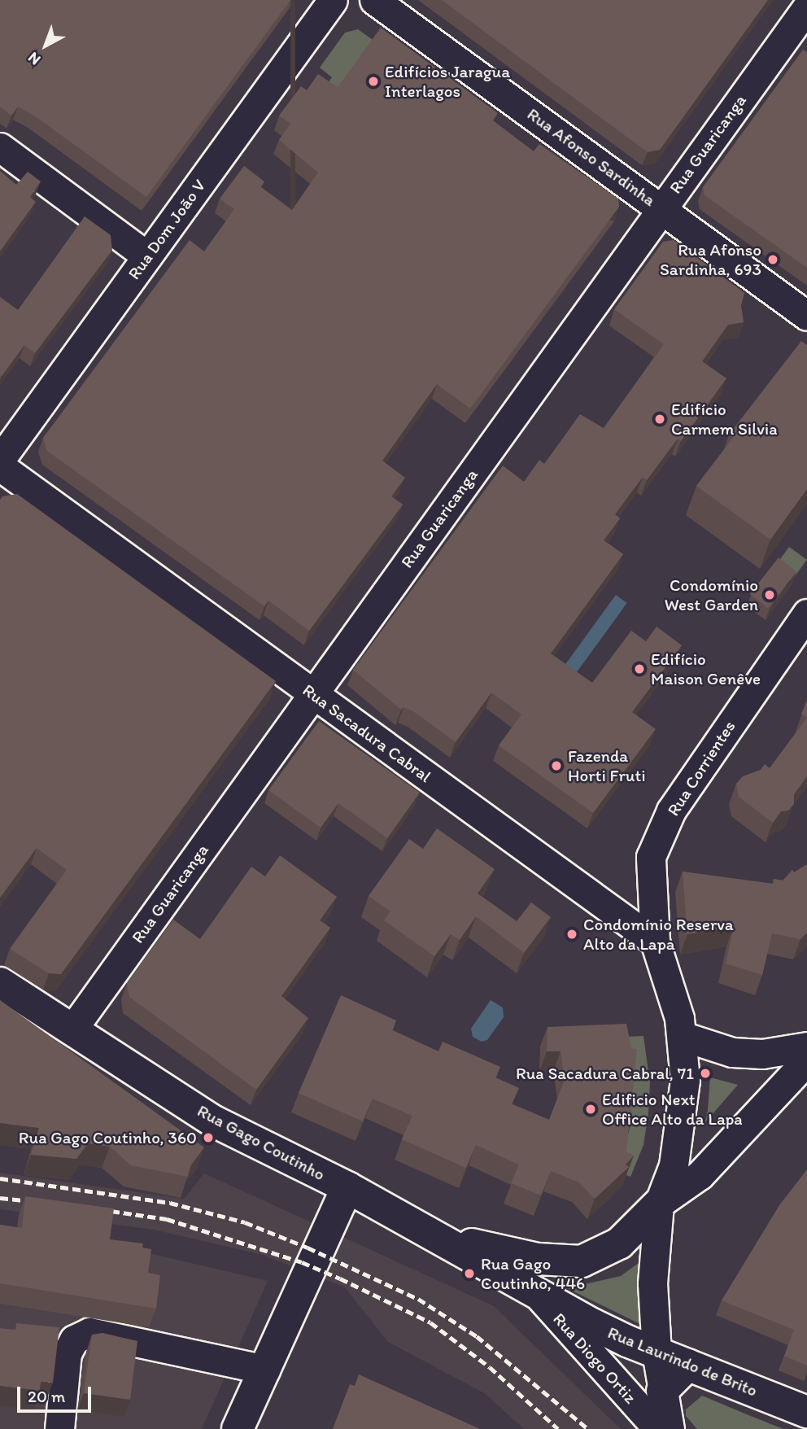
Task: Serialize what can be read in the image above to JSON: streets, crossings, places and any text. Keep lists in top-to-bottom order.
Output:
{
  "streets": {
    "street": [
      "Rua Guaricanga",
      "Rua Afonso Sardinha",
      "Rua Dom João V",
      "Rua Sacadura Cabral",
      "Rua Corrientes",
      "Rua Gago Coutinho",
      "Rua Diogo Ortiz",
      "Rua Laurindo de Brito"
    ]
  },
  "crossings": [
    ["Rua Guaricanga", "Rua Afonso Sardinha"],
    ["Rua Guaricanga", "Rua Sacadura Cabral"],
    ["Rua Guaricanga", "Rua Gago Coutinho"],
    ["Rua Sacadura Cabral", "Rua Corrientes"],
    ["Rua Gago Coutinho", "Rua Diogo Ortiz"],
    ["Rua Gago Coutinho", "Rua Laurindo de Brito"],
    ["Rua Diogo Ortiz", "Rua Laurindo de Brito"]
  ],
  "places": [
    "Edifícios Jaragua Interlagos",
    "Rua Afonso Sardinha, 693",
    "Edifício Carmem Silvia",
    "Condomínio West Garden",
    "Edifício Maison Genêve",
    "Fazenda Horti Fruti",
    "Condomínio Reserva Alto da Lapa",
    "Rua Sacadura Cabral, 71",
    "Edificio Next Office Alto da Lapa",
    "Rua Gago Coutinho, 360",
    "Rua Gago Coutinho, 446"
  ],
  "scale_bar": "20 m",
  "north": "bottom left"
}
